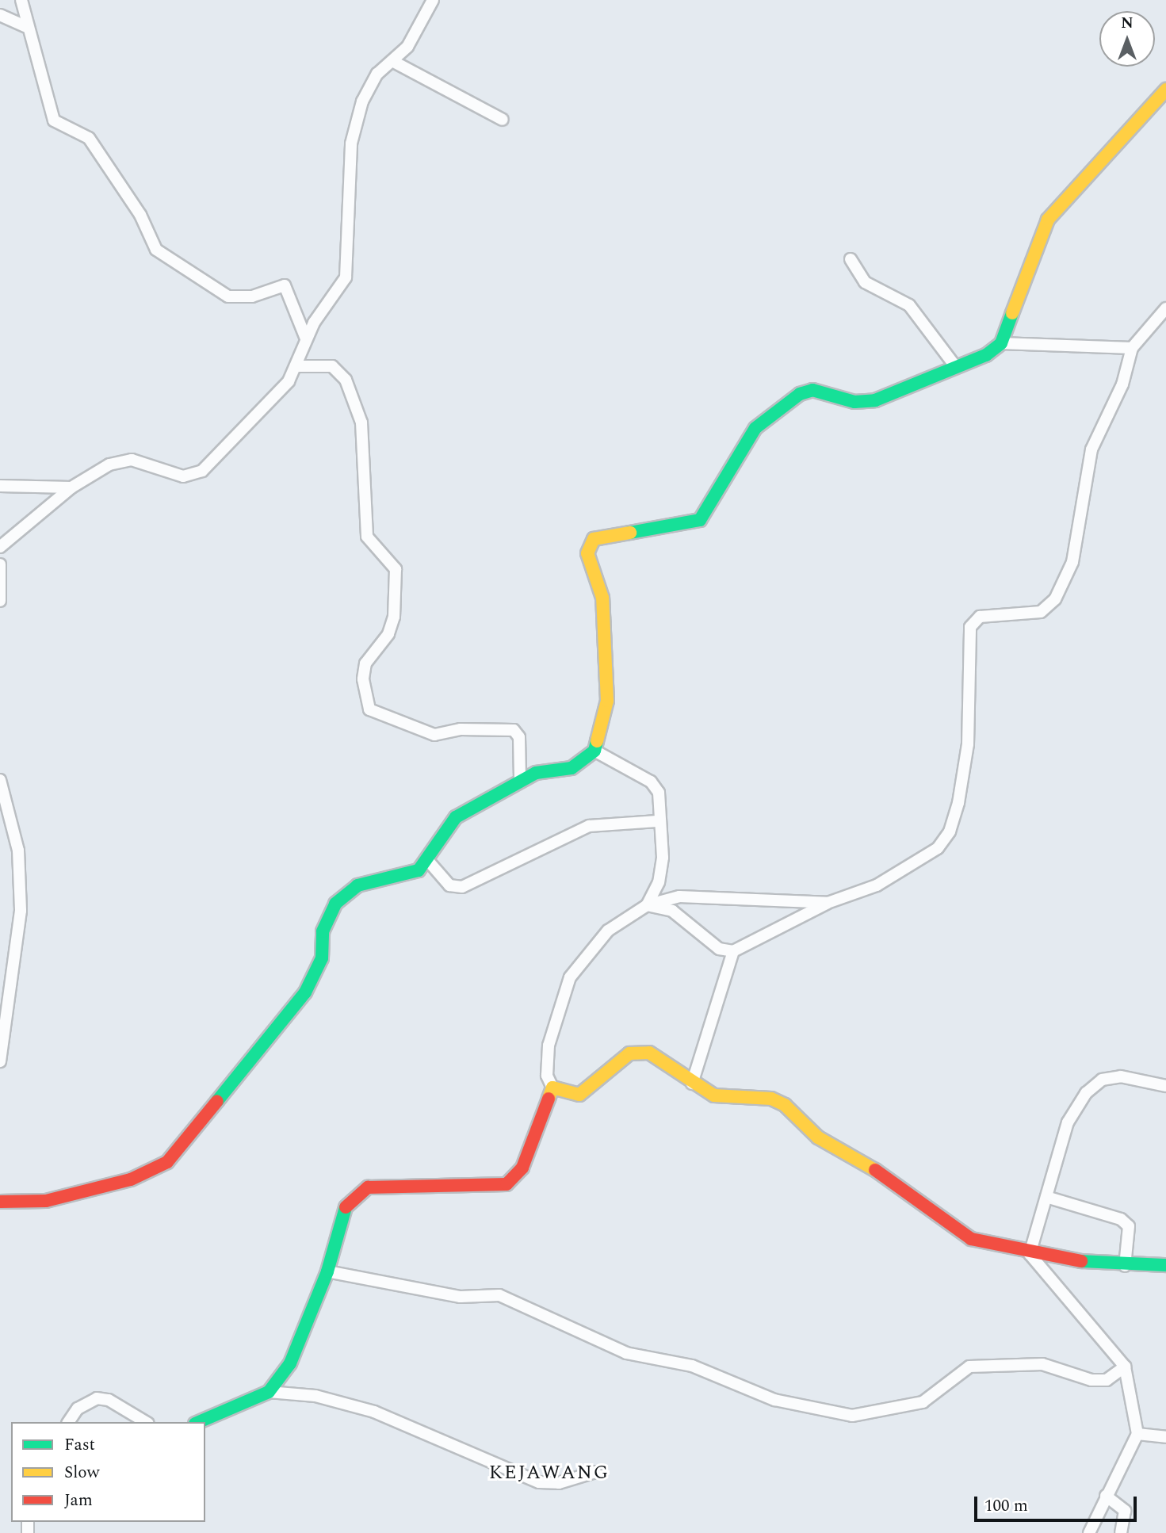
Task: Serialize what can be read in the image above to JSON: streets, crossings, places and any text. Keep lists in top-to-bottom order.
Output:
{
  "districts": ["KEJAWANG"],
  "legend": ["Fast", "Slow", "Jam"],
  "scale_bar": "100 m",
  "north": "top"
}
